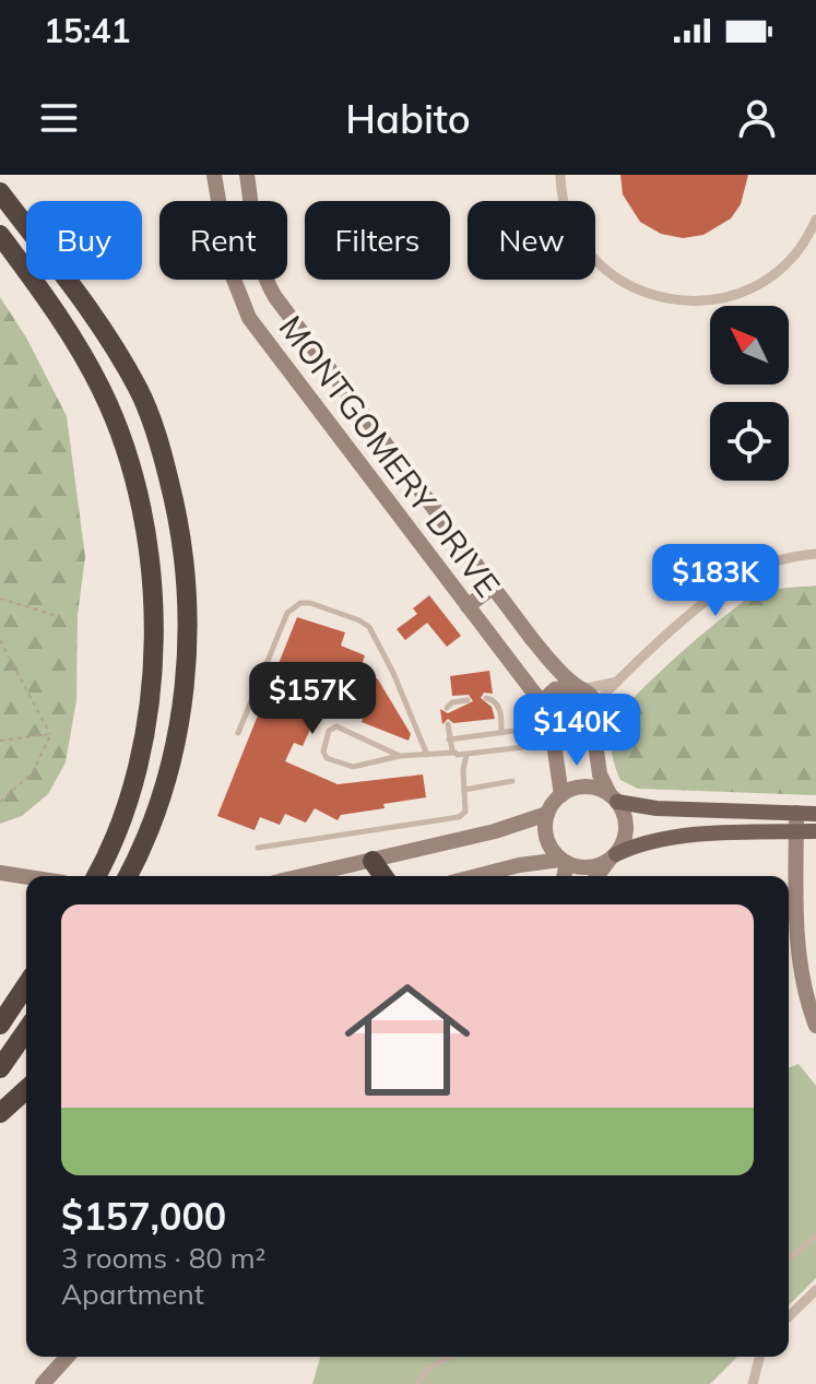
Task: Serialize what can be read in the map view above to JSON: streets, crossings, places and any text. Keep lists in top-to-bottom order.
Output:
{
  "streets": {
    "street": ["MONTGOMERY DRIVE"]
  },
  "north": "top left",
  "page": {
    "status": "15:41",
    "header": "Habito",
    "chip": [
      "Buy",
      "Rent",
      "Filters",
      "New"
    ],
    "price": ["$183K", "$157K", "$140K"],
    "list": [
      {
        "name": "$157,000",
        "note": "3 rooms · 80 m² · Apartment"
      }
    ]
  }
}
